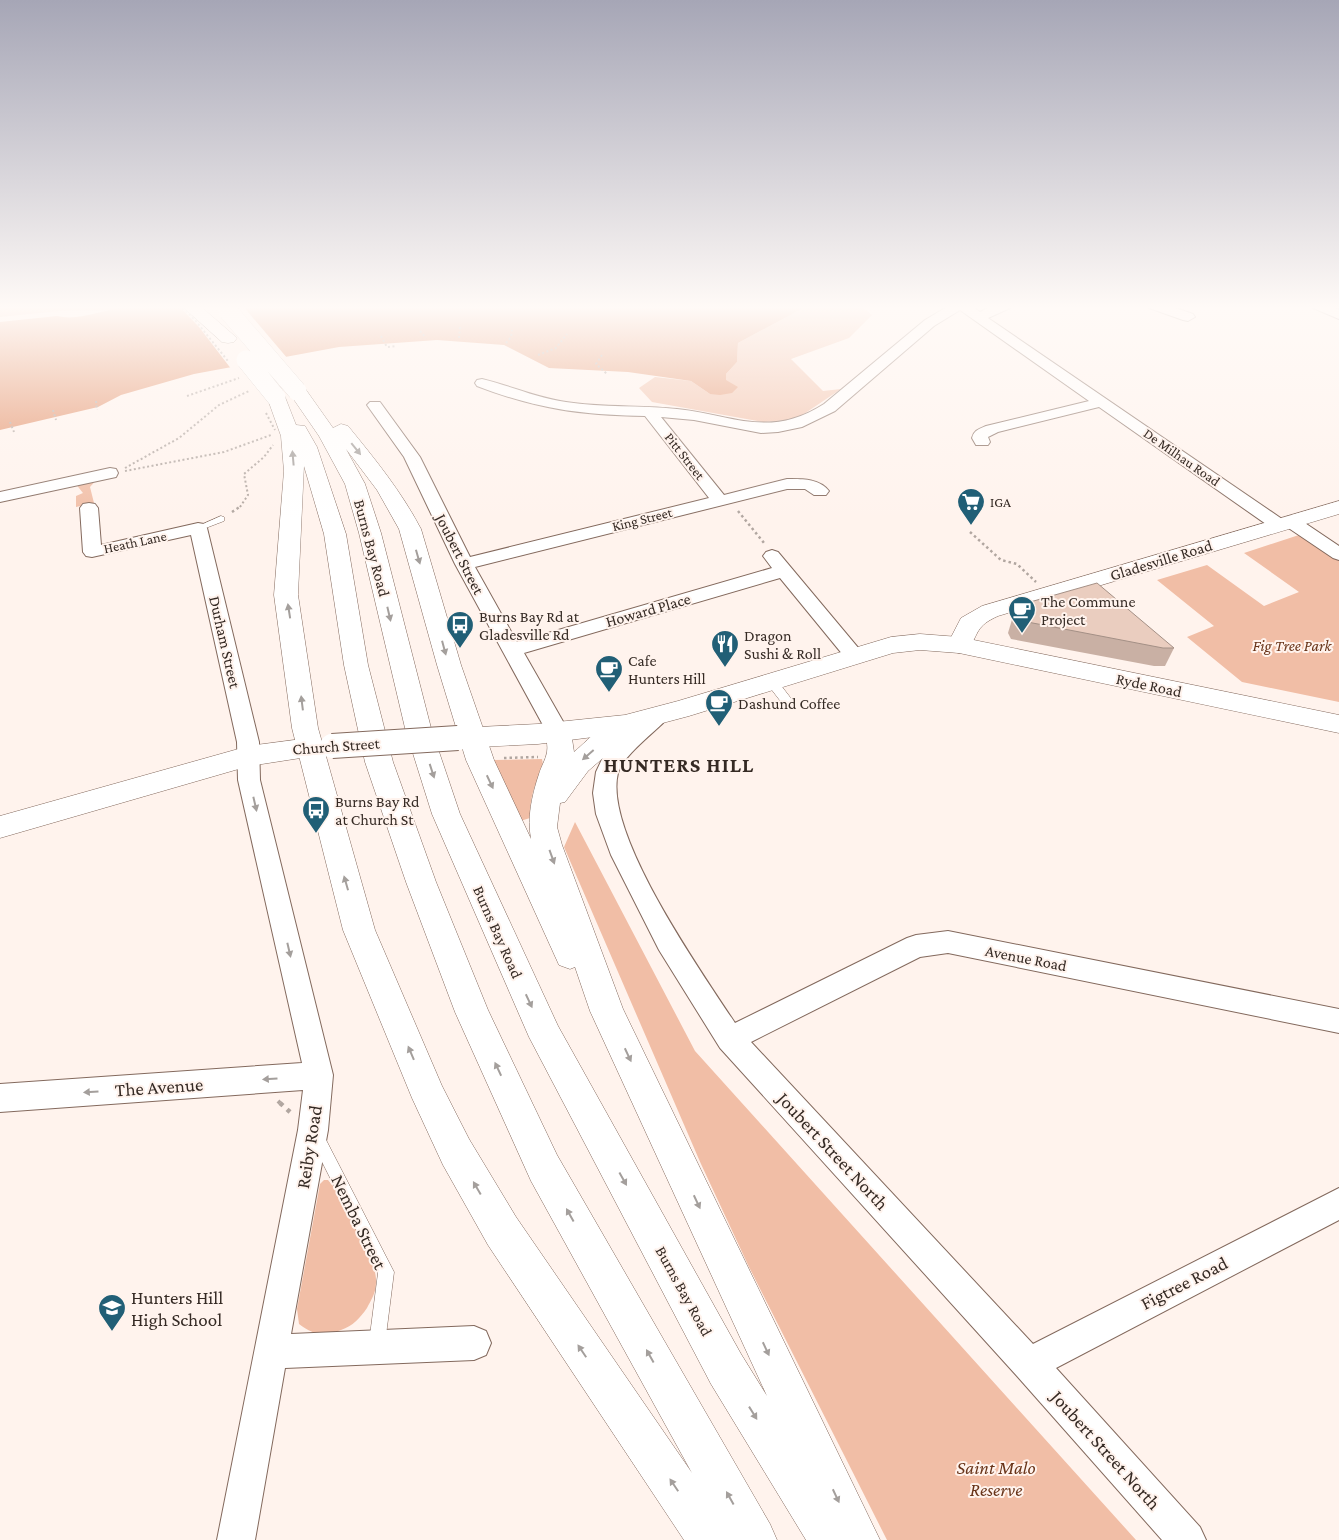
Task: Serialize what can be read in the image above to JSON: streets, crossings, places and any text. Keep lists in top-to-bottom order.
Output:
{
  "streets": {
    "main road": [
      "Burns Bay Road",
      "Gladesville Road",
      "Ryde Road",
      "Church Street"
    ],
    "street": [
      "Pitt Street",
      "De Milhau Road",
      "King Street",
      "Heath Lane",
      "Joubert Street",
      "Howard Place",
      "Durham Street",
      "Avenue Road",
      "The Avenue",
      "Reiby Road",
      "Joubert Street North",
      "Figtree Road"
    ],
    "lane": ["Nemba Street"]
  },
  "crossings": [
    ["Pitt Street", "King Street"],
    ["De Milhau Road", "Gladesville Road"],
    ["King Street", "Joubert Street"],
    ["Heath Lane", "Durham Street"],
    ["Joubert Street", "Howard Place"],
    ["Joubert Street", "Church Street"],
    ["Gladesville Road", "Ryde Road"],
    ["Durham Street", "Church Street"],
    ["Durham Street", "Reiby Road"],
    ["Church Street", "Reiby Road"],
    ["Church Street", "Joubert Street North"],
    ["Avenue Road", "Joubert Street North"],
    ["The Avenue", "Reiby Road"],
    ["Reiby Road", "Nemba Street"],
    ["Joubert Street North", "Figtree Road"]
  ],
  "one_way": ["The Avenue", "Reiby Road"],
  "districts": ["HUNTERS HILL"],
  "parks": ["Fig Tree Park", "Saint Malo Reserve"],
  "places": {
    "supermarket": ["IGA"],
    "cafe": ["The Commune Project", "Cafe Hunters Hill", "Dashund Coffee"],
    "bus stop": ["Burns Bay Rd at Gladesville Rd", "Burns Bay Rd at Church St"],
    "restaurant": ["Dragon Sushi & Roll"],
    "school or university": ["Hunters Hill High School"]
  }
}
